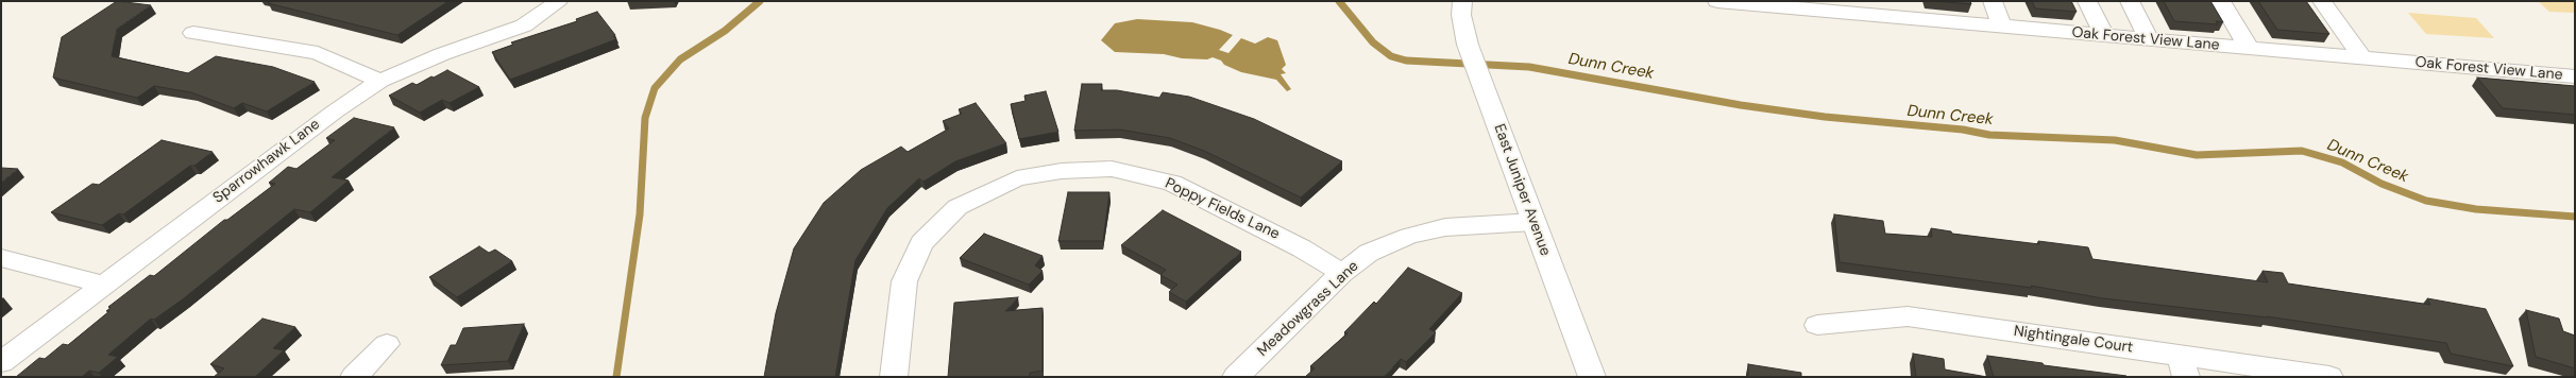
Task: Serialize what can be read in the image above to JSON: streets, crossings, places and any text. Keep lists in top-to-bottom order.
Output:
{
  "streets": {
    "street": [
      "Oak Forest View Lane",
      "Sparrowhawk Lane",
      "East Juniper Avenue",
      "Poppy Fields Lane",
      "Meadowgrass Lane",
      "Nightingale Court"
    ]
  },
  "crossings": [
    ["East Juniper Avenue", "Meadowgrass Lane"],
    ["Poppy Fields Lane", "Meadowgrass Lane"]
  ],
  "water": ["Dunn Creek"]
}
